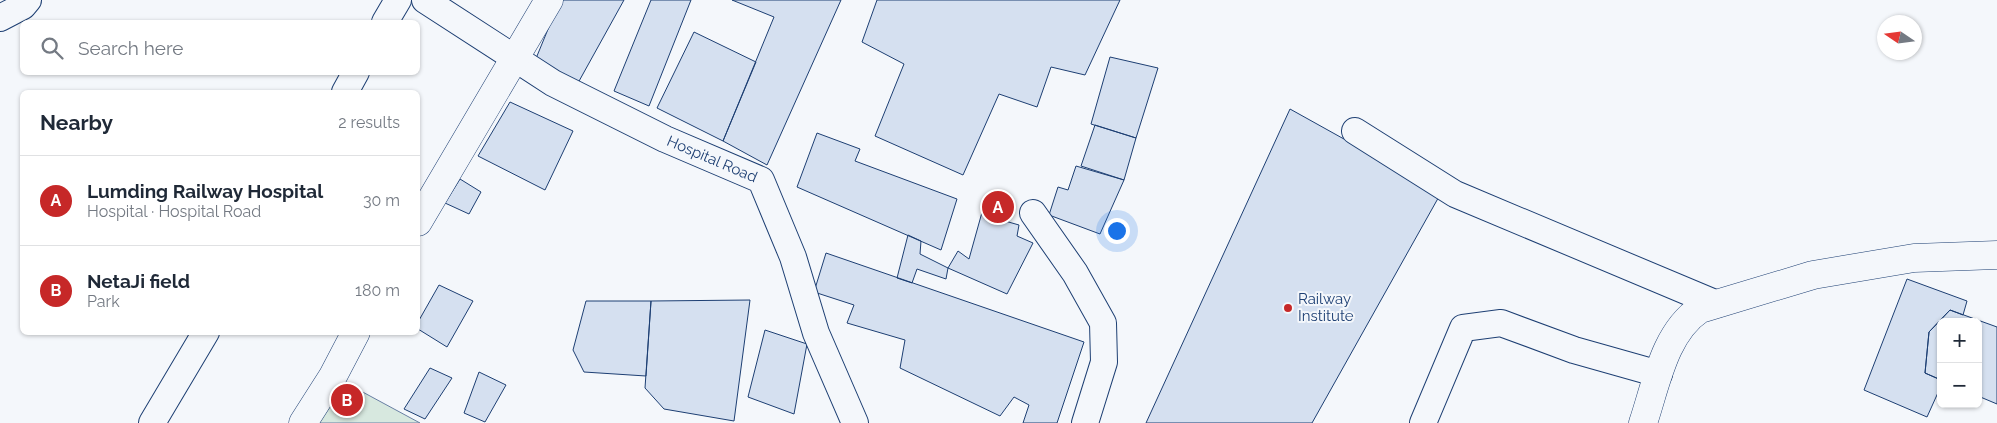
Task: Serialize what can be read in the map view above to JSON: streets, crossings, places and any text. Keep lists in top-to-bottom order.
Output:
{
  "streets": {
    "street": ["Hospital Road"]
  },
  "places": ["Railway Institute"],
  "north": "left",
  "page": {
    "search": "Search here",
    "heading": ["Nearby", "2 results"],
    "list": [
      {
        "mark": "A",
        "name": "Lumding Railway Hospital",
        "note": "Hospital · Hospital Road",
        "value": "30 m"
      },
      {
        "mark": "B",
        "name": "NetaJi field",
        "note": "Park",
        "value": "180 m"
      }
    ],
    "pins": ["A", "B"],
    "map_buttons": ["+", "−"]
  }
}
